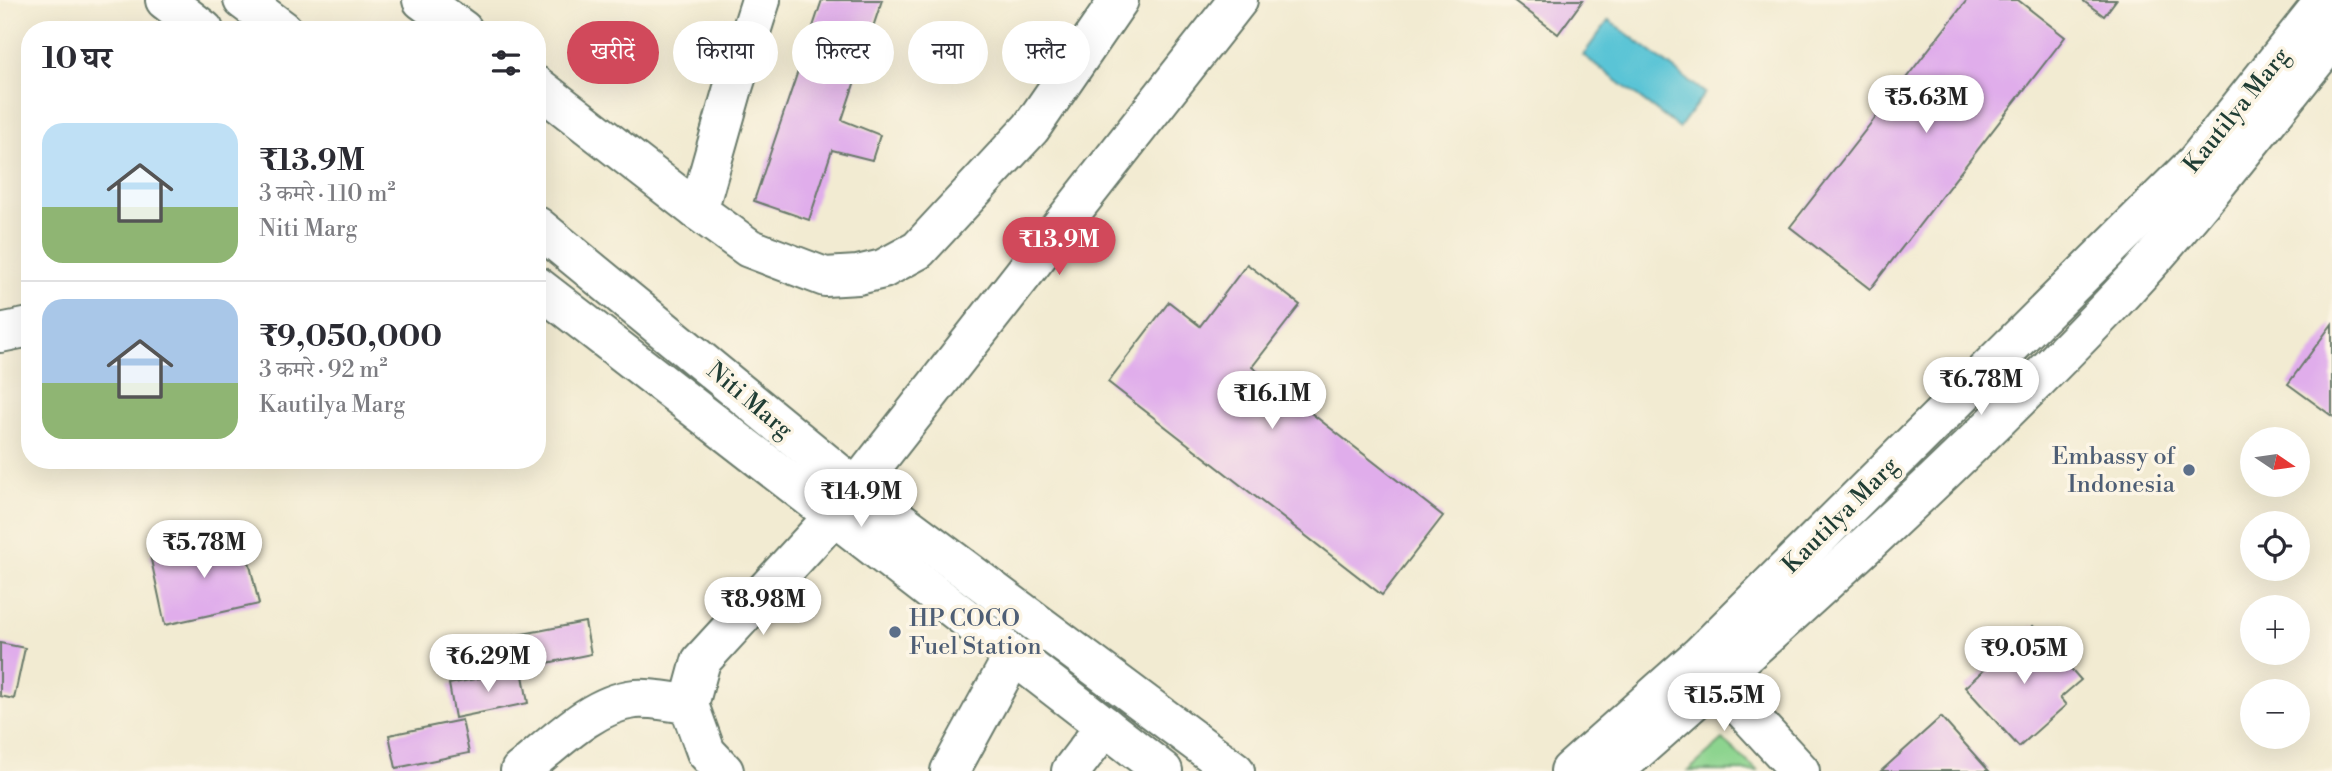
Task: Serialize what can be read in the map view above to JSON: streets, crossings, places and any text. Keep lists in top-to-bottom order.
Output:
{
  "streets": {
    "street": ["Kautilya Marg", "Niti Marg"]
  },
  "places": ["Embassy of Indonesia", "HP COCO Fuel Station"],
  "north": "right",
  "page": {
    "chip": [
      "खरीदें",
      "किराया",
      "फ़िल्टर",
      "नया",
      "फ़्लैट"
    ],
    "heading": "10 घर",
    "price": [
      "₹5.63M",
      "₹13.9M",
      "₹6.78M",
      "₹16.1M",
      "₹14.9M",
      "₹5.78M",
      "₹8.98M",
      "₹9.05M",
      "₹6.29M",
      "₹15.5M"
    ],
    "list": [
      {
        "name": "₹13.9M",
        "note": "3 कमरे · 110 m² · Niti Marg"
      },
      {
        "name": "₹9,050,000",
        "note": "3 कमरे · 92 m² · Kautilya Marg"
      }
    ],
    "map_buttons": ["+", "−"]
  }
}
